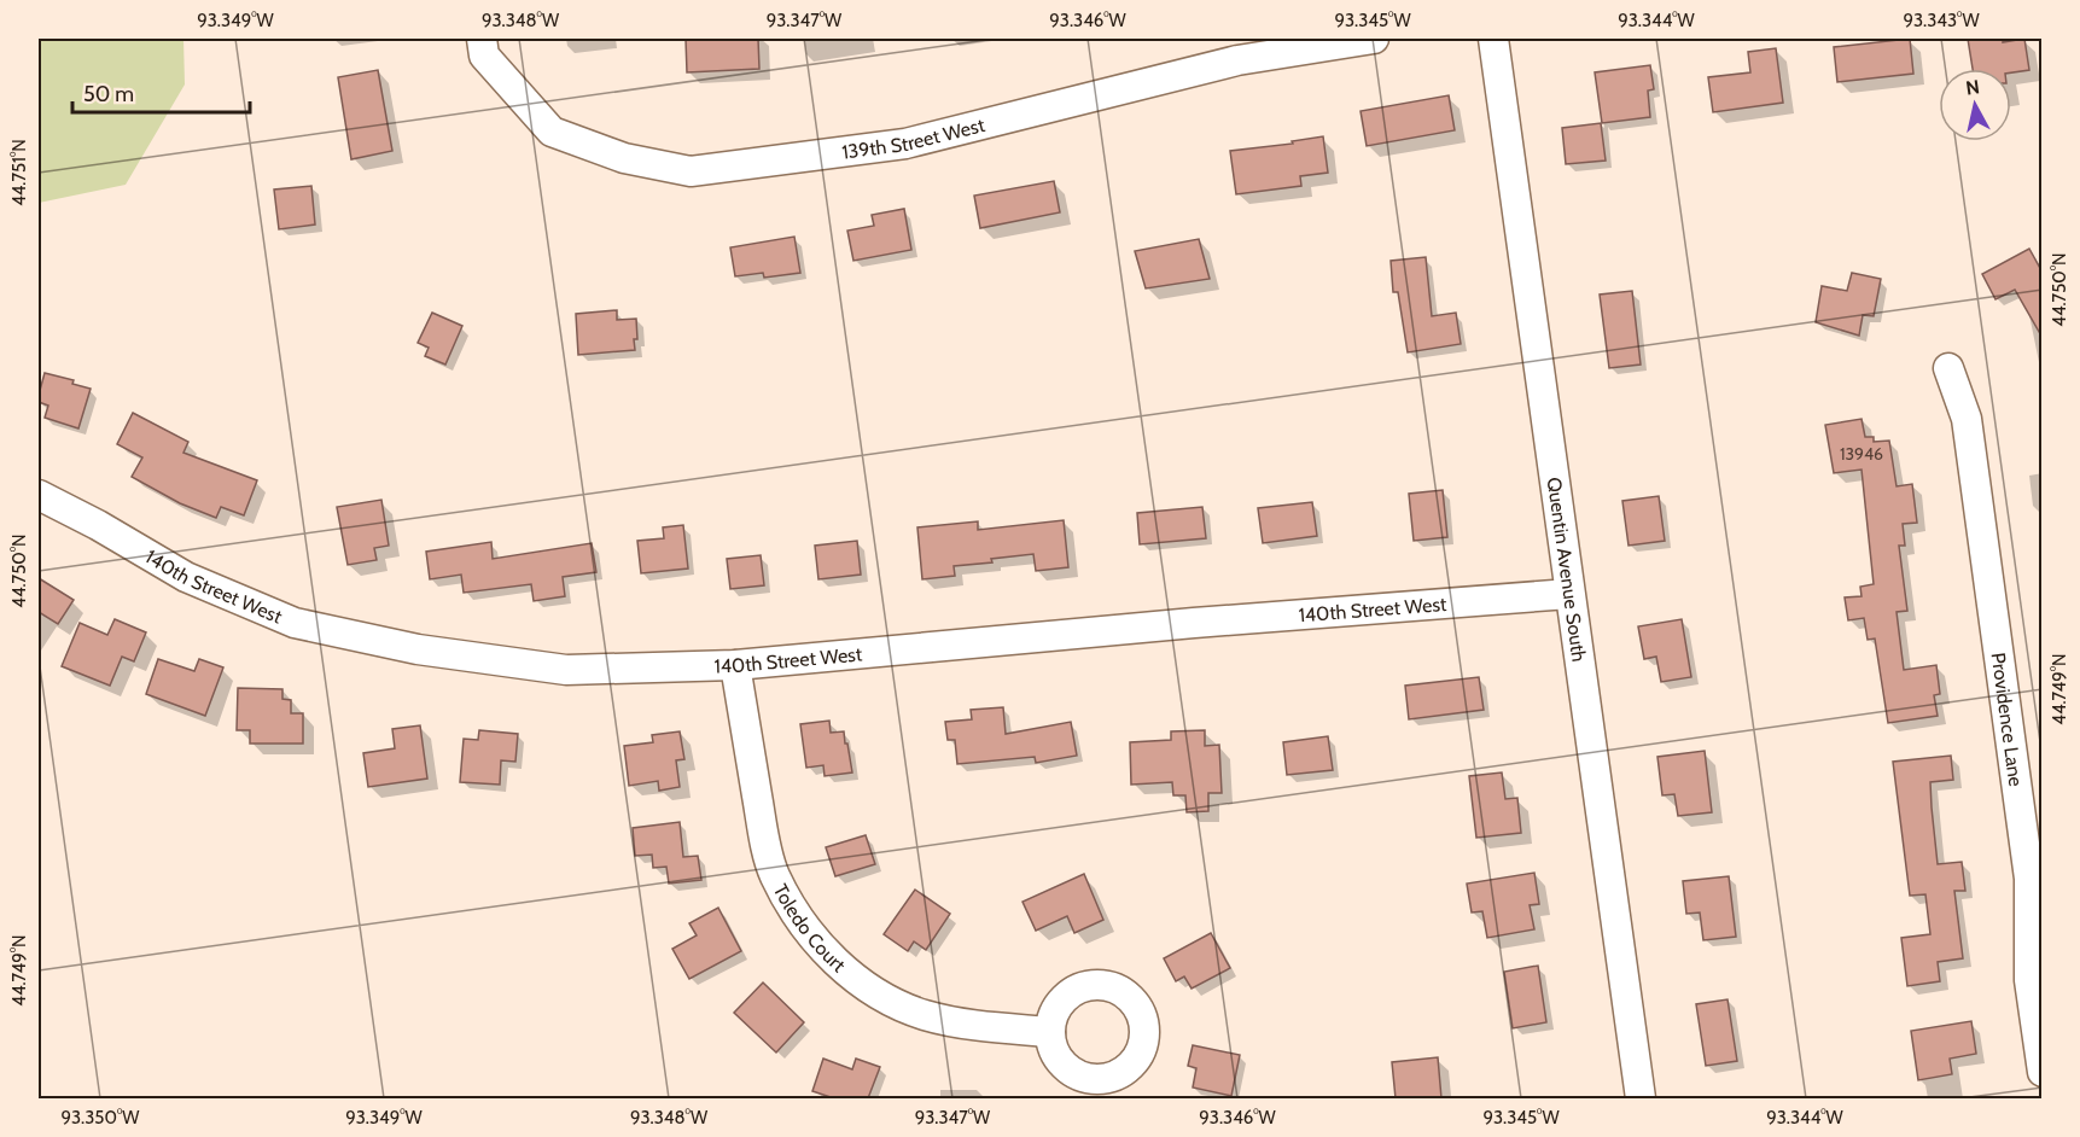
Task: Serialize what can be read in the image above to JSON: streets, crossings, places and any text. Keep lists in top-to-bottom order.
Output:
{
  "streets": {
    "street": [
      "139th Street West",
      "Quentin Avenue South",
      "140th Street West",
      "Providence Lane",
      "Toledo Court"
    ]
  },
  "crossings": [
    ["Quentin Avenue South", "140th Street West"],
    ["140th Street West", "Toledo Court"]
  ],
  "house_numbers": ["13946"],
  "scale_bar": "50 m",
  "north": "top",
  "coordinates": [
    "93.349°W",
    "93.348°W",
    "93.347°W",
    "93.346°W",
    "93.345°W",
    "93.344°W",
    "93.343°W",
    "44.751°N",
    "44.750°N",
    "44.749°N",
    "93.350°W"
  ]
}
